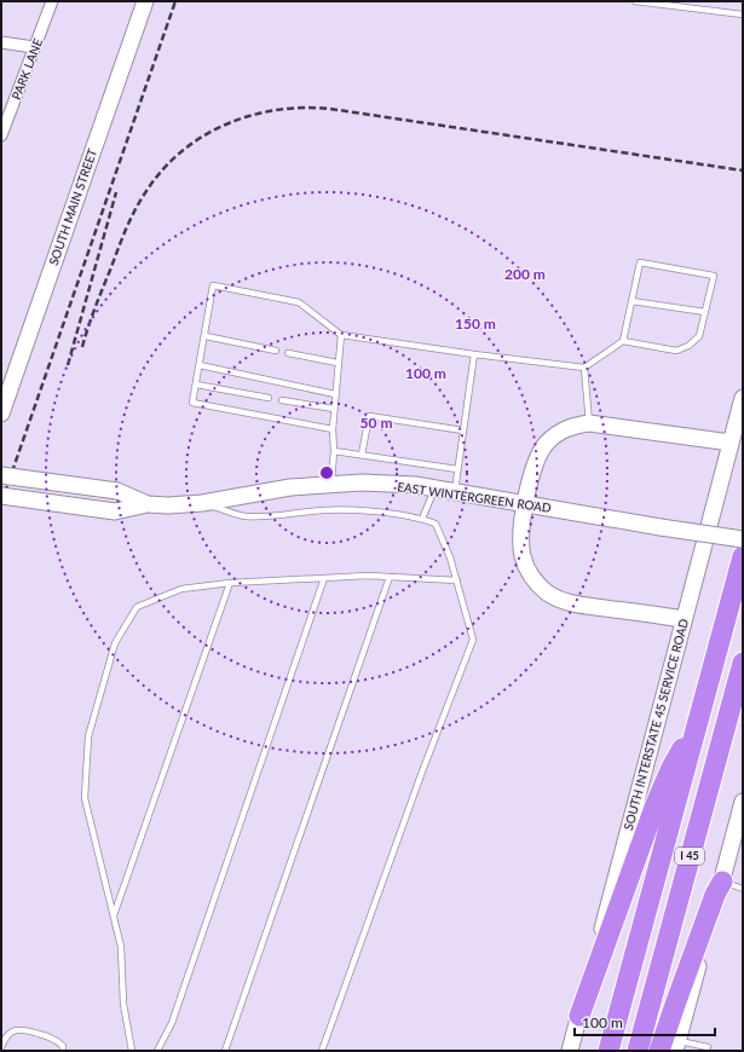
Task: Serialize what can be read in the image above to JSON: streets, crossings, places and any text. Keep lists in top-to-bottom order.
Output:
{
  "streets": {
    "highway": ["I 45"],
    "main road": ["SOUTH MAIN STREET", "EAST WINTERGREEN ROAD", "SOUTH INTERSTATE 45 SERVICE ROAD"],
    "street": ["PARK LANE"]
  },
  "scale_bar": "100 m",
  "rings": [
    "200 m",
    "150 m",
    "100 m",
    "50 m"
  ]
}
